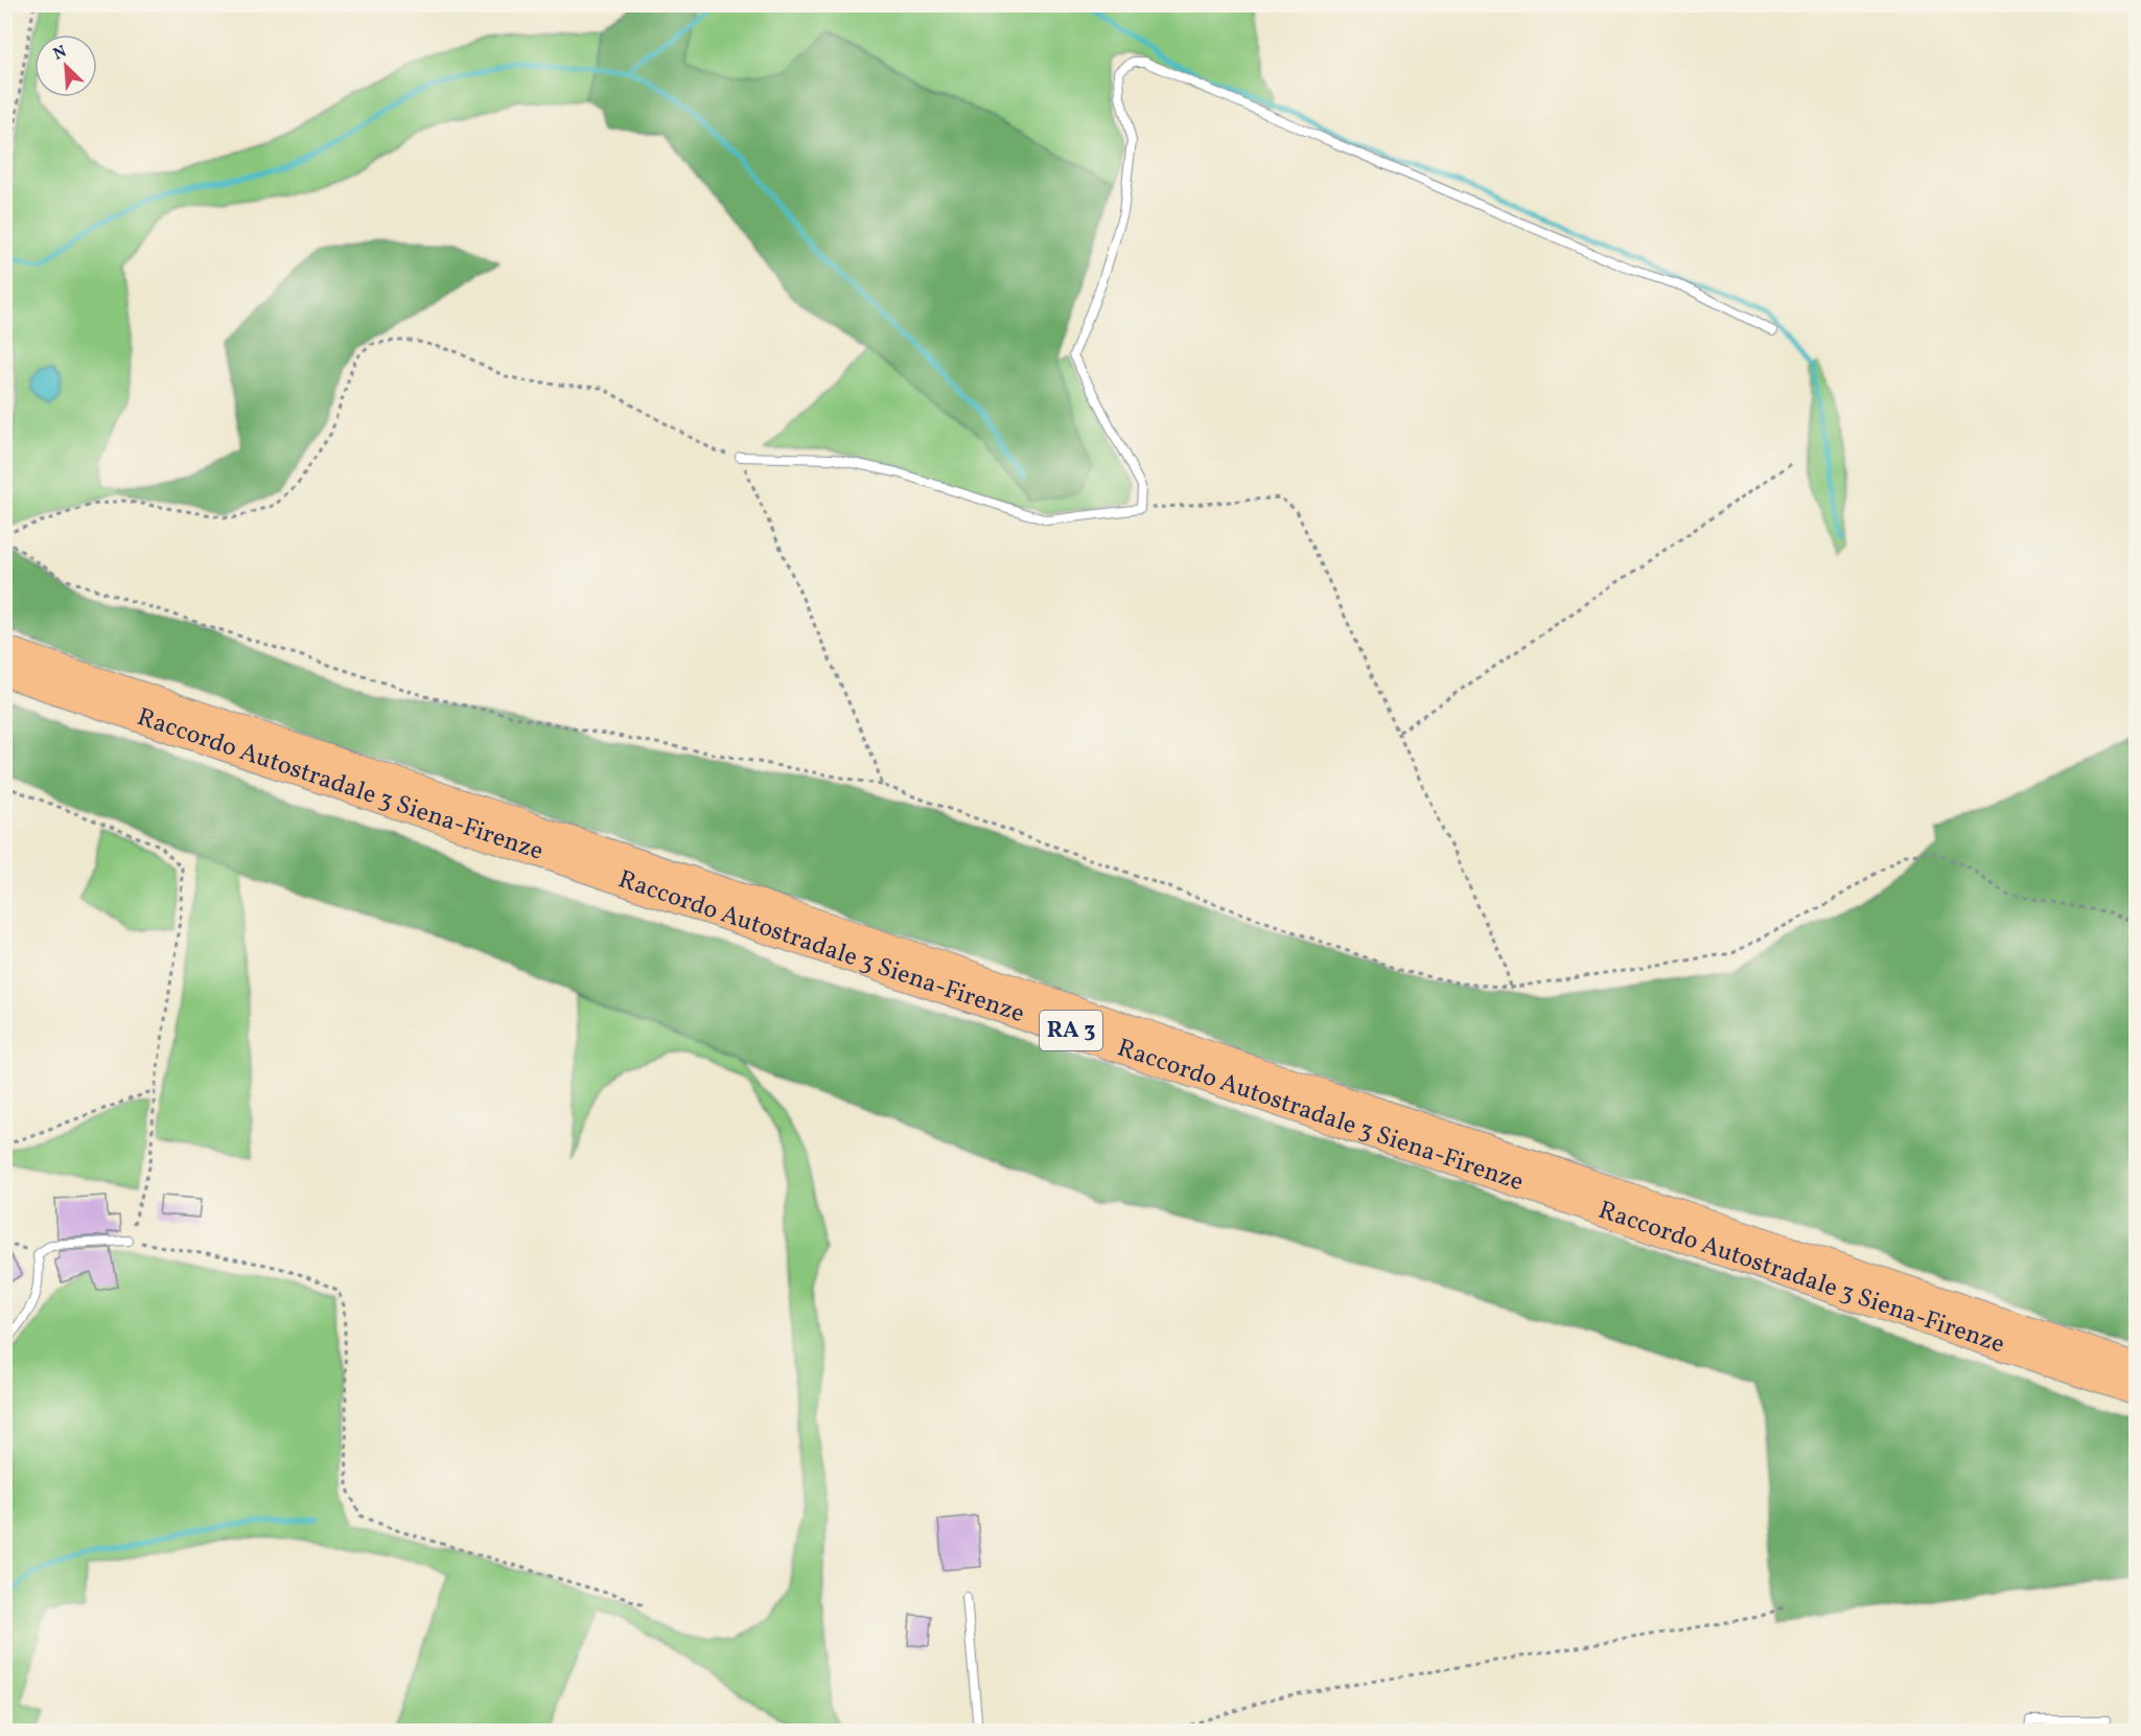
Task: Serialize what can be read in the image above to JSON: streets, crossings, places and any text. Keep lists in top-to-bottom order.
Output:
{
  "streets": {
    "highway": ["Raccordo Autostradale 3 Siena-Firenze", "RA 3"]
  },
  "north": "top left"
}
